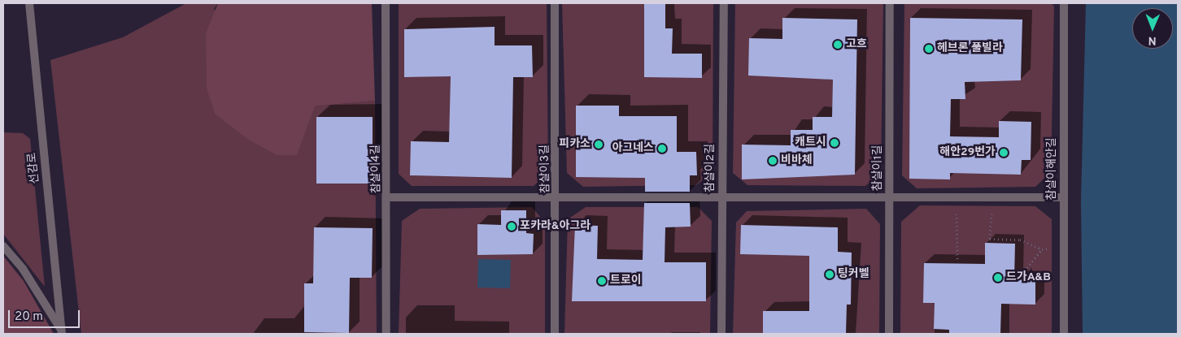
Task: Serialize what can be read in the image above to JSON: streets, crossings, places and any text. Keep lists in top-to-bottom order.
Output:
{
  "streets": {
    "street": [
      "선감로",
      "참살이2길",
      "참살이1길",
      "참살이4길",
      "참살이3길",
      "참살이해안길"
    ]
  },
  "places": [
    "고흐",
    "헤브론 풀빌라",
    "캐트시",
    "피카소",
    "아그네스",
    "해안29번가",
    "비바체",
    "포카라&아그라",
    "팅커벨",
    "드가A&B",
    "트로이"
  ],
  "scale_bar": "20 m",
  "north": "bottom"
}
